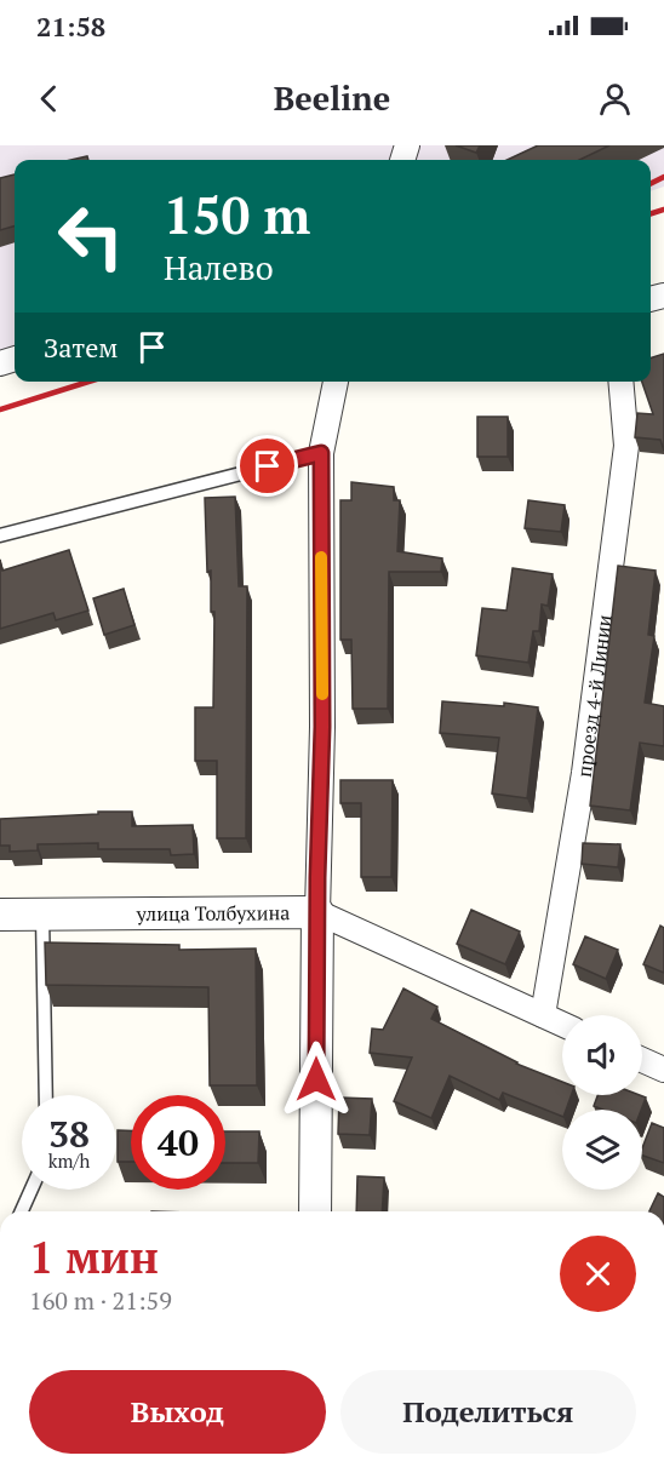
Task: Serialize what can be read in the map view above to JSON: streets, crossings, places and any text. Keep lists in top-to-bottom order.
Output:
{
  "streets": {
    "street": ["проезд 4-й Линии", "улица Толбухина"]
  },
  "crossings": [
    ["проезд 4-й Линии", "улица Толбухина"]
  ],
  "page": {
    "status": "21:58",
    "header": "Beeline",
    "turn": ["150 m", "Налево"],
    "then": "Затем",
    "speed": "38 km/h",
    "limit": "40",
    "heading": ["1 мин", "160 m · 21:59"],
    "buttons": ["Выход", "Поделиться"]
  }
}
